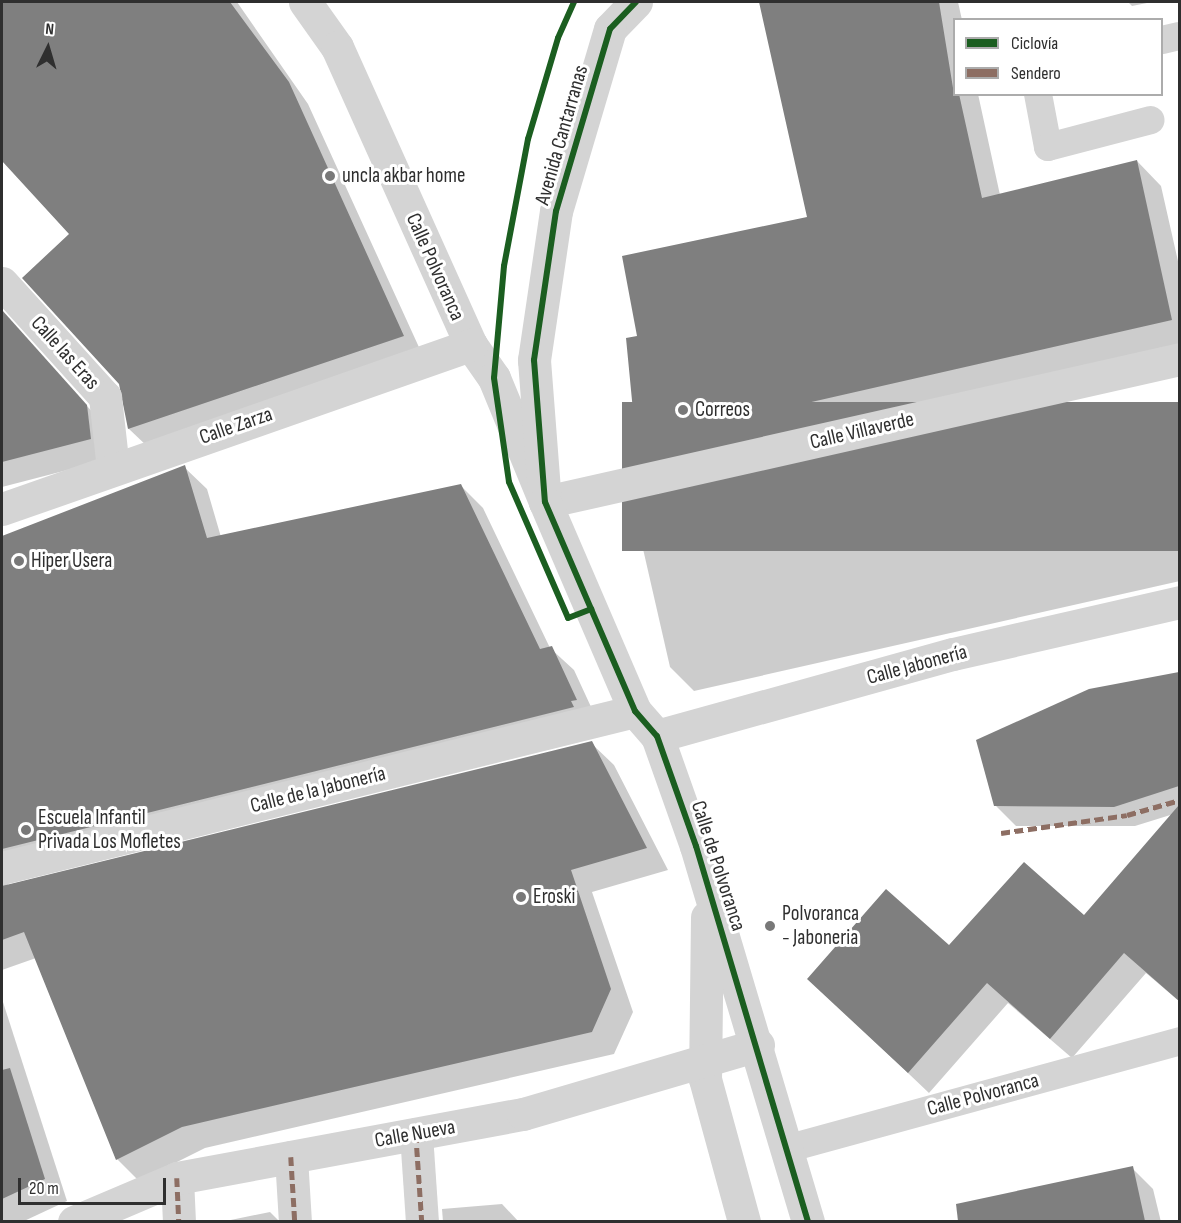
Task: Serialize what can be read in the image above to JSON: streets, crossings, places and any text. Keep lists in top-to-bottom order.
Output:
{
  "streets": {
    "street": [
      "Avenida Cantarranas",
      "Calle Polvoranca",
      "Calle las Eras",
      "Calle Zarza",
      "Calle Villaverde",
      "Calle Jabonería",
      "Calle de la Jabonería",
      "Calle de Polvoranca",
      "Calle Nueva"
    ]
  },
  "crossings": [
    ["Avenida Cantarranas", "Calle de Polvoranca"],
    ["Calle Polvoranca", "Calle Zarza"],
    ["Calle Polvoranca", "Calle Villaverde"],
    ["Calle Polvoranca", "Calle de Polvoranca"],
    ["Calle las Eras", "Calle Zarza"],
    ["Calle Villaverde", "Calle de Polvoranca"],
    ["Calle Jabonería", "Calle de Polvoranca"],
    ["Calle de la Jabonería", "Calle de Polvoranca"],
    ["Calle de Polvoranca", "Calle Nueva"]
  ],
  "places": [
    "uncla akbar home",
    "Correos",
    "Hiper Usera",
    "Escuela Infantil Privada Los Mofletes",
    "Eroski",
    "Polvoranca - Jaboneria"
  ],
  "legend": ["Ciclovía", "Sendero"],
  "scale_bar": "20 m",
  "north": "top"
}
